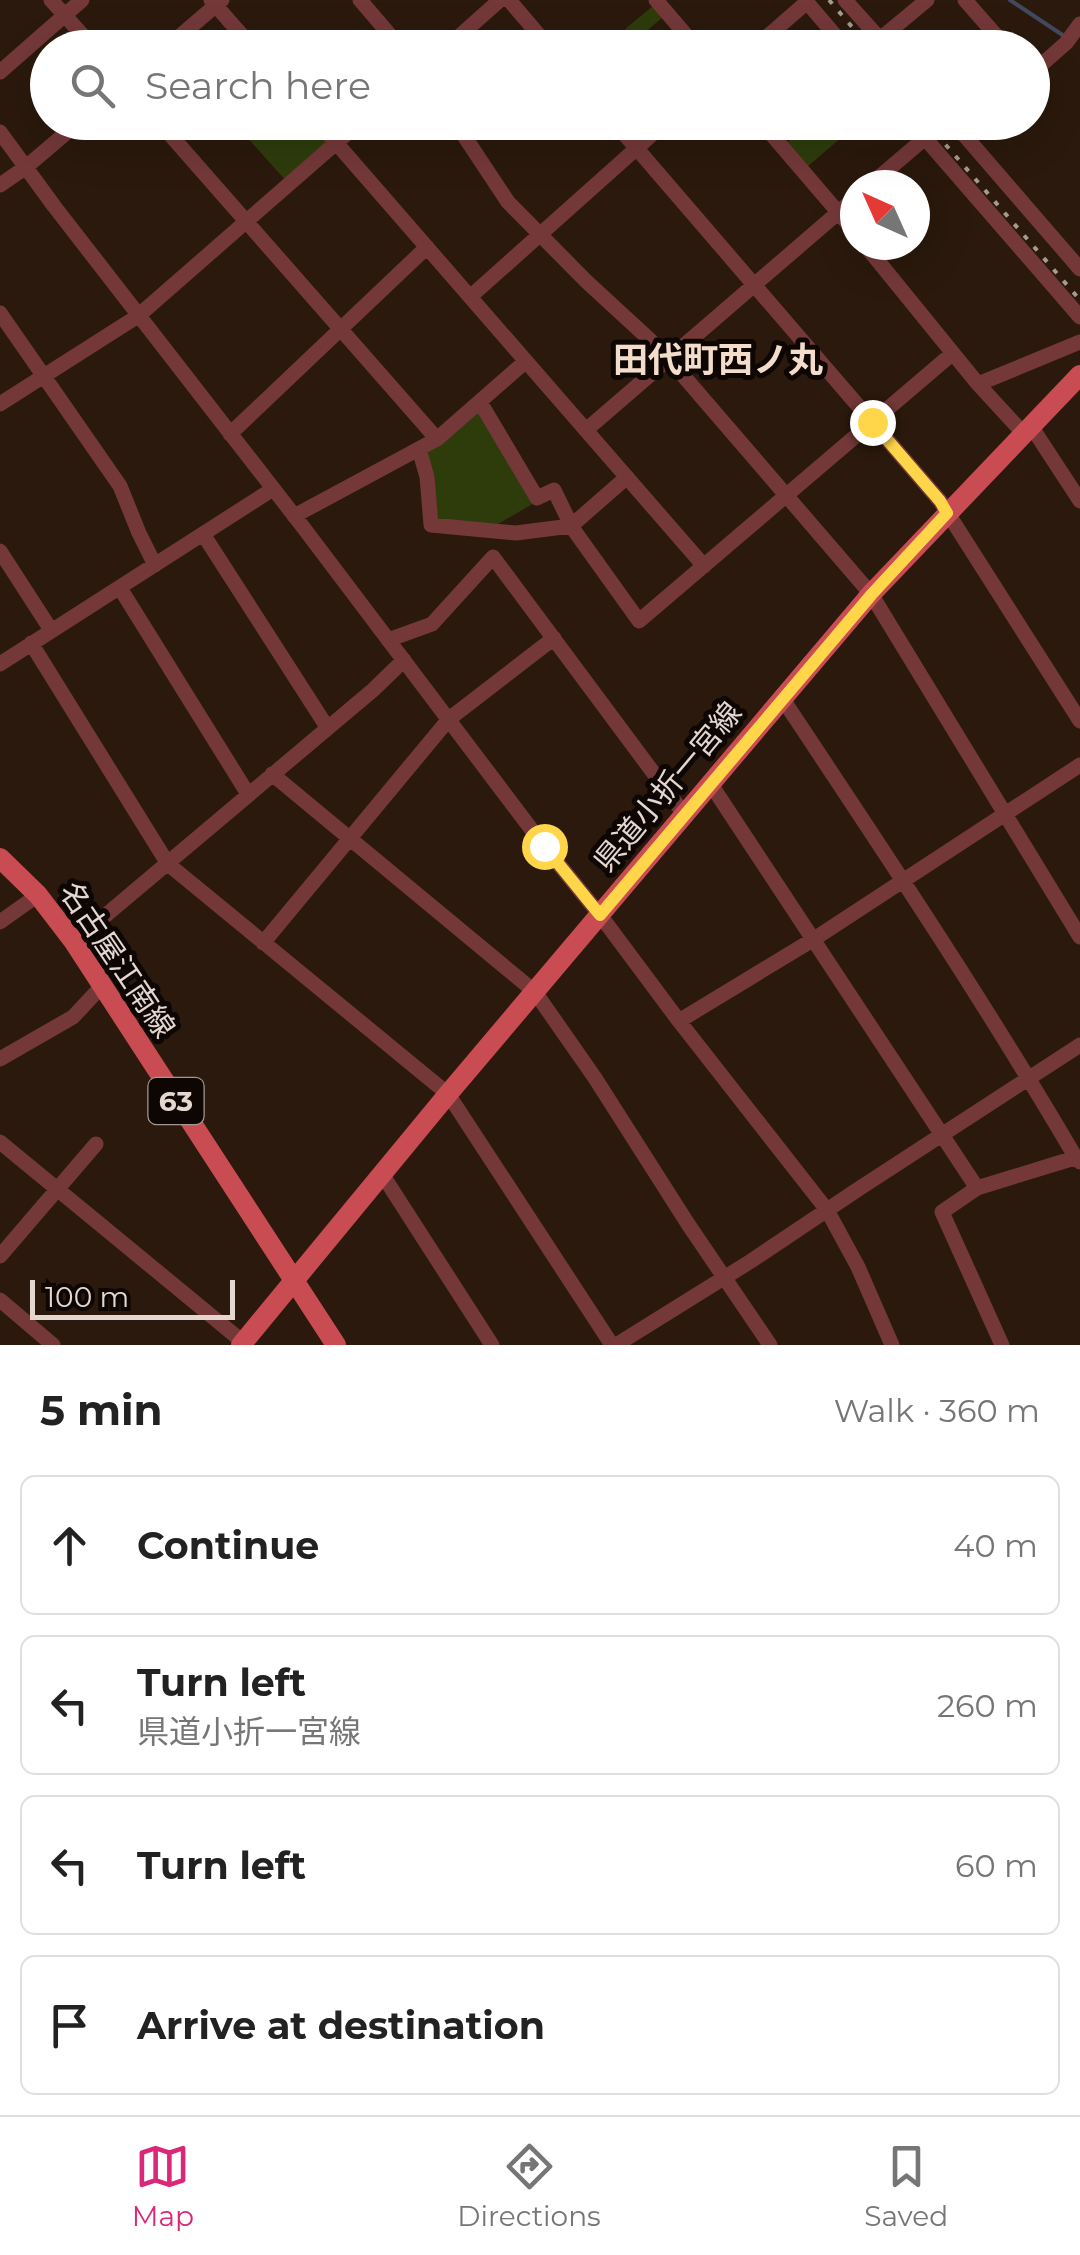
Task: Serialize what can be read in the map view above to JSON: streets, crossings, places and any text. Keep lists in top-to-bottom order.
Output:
{
  "streets": {
    "main road": ["県道小折一宮線", "名古屋江南線", "63"]
  },
  "crossings": [
    ["県道小折一宮線", "名古屋江南線"]
  ],
  "districts": ["田代町西ノ丸"],
  "scale_bar": "100 m",
  "north": "top left",
  "page": {
    "search": "Search here",
    "scale": "100 m",
    "heading": ["5 min", "Walk · 360 m"],
    "list": [
      ["Continue", "40 m"],
      ["Turn left", "県道小折一宮線", "260 m"],
      ["Turn left", "60 m"],
      "Arrive at destination"
    ],
    "nav": ["Map", "Directions", "Saved"]
  }
}
